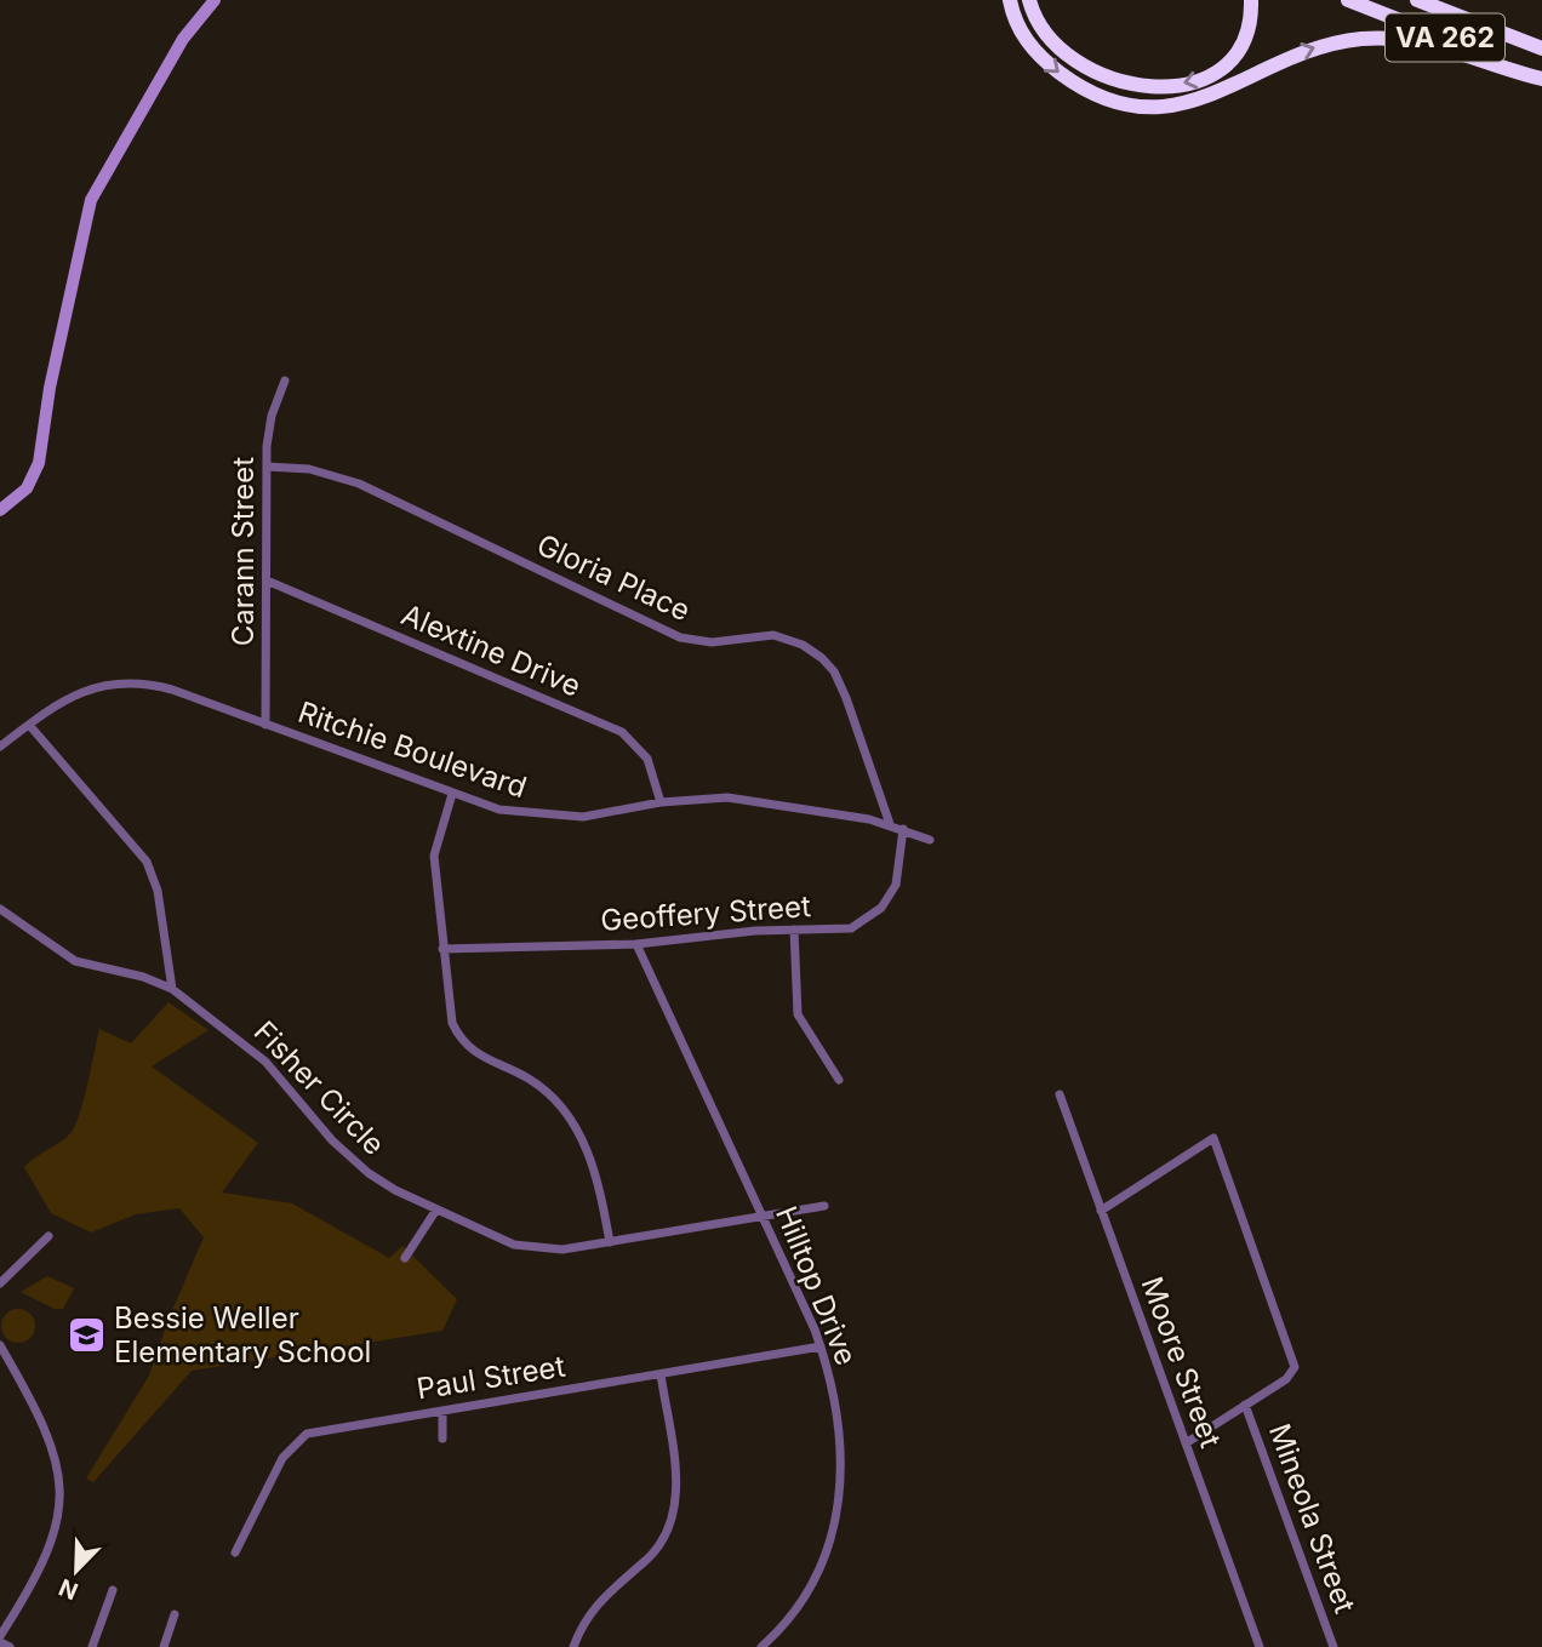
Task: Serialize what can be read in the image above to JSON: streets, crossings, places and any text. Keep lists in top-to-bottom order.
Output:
{
  "streets": {
    "highway": ["VA 262"],
    "street": [
      "Carann Street",
      "Gloria Place",
      "Alextine Drive",
      "Ritchie Boulevard",
      "Geoffery Street",
      "Fisher Circle",
      "Hilltop Drive",
      "Moore Street",
      "Paul Street",
      "Mineola Street"
    ]
  },
  "crossings": [
    ["Carann Street", "Gloria Place"],
    ["Carann Street", "Alextine Drive"],
    ["Carann Street", "Ritchie Boulevard"],
    ["Gloria Place", "Ritchie Boulevard"],
    ["Alextine Drive", "Ritchie Boulevard"],
    ["Ritchie Boulevard", "Geoffery Street"],
    ["Geoffery Street", "Hilltop Drive"],
    ["Fisher Circle", "Hilltop Drive"],
    ["Hilltop Drive", "Paul Street"]
  ],
  "places": {
    "school or university": ["Bessie Weller Elementary School"]
  },
  "north": "bottom left"
}
